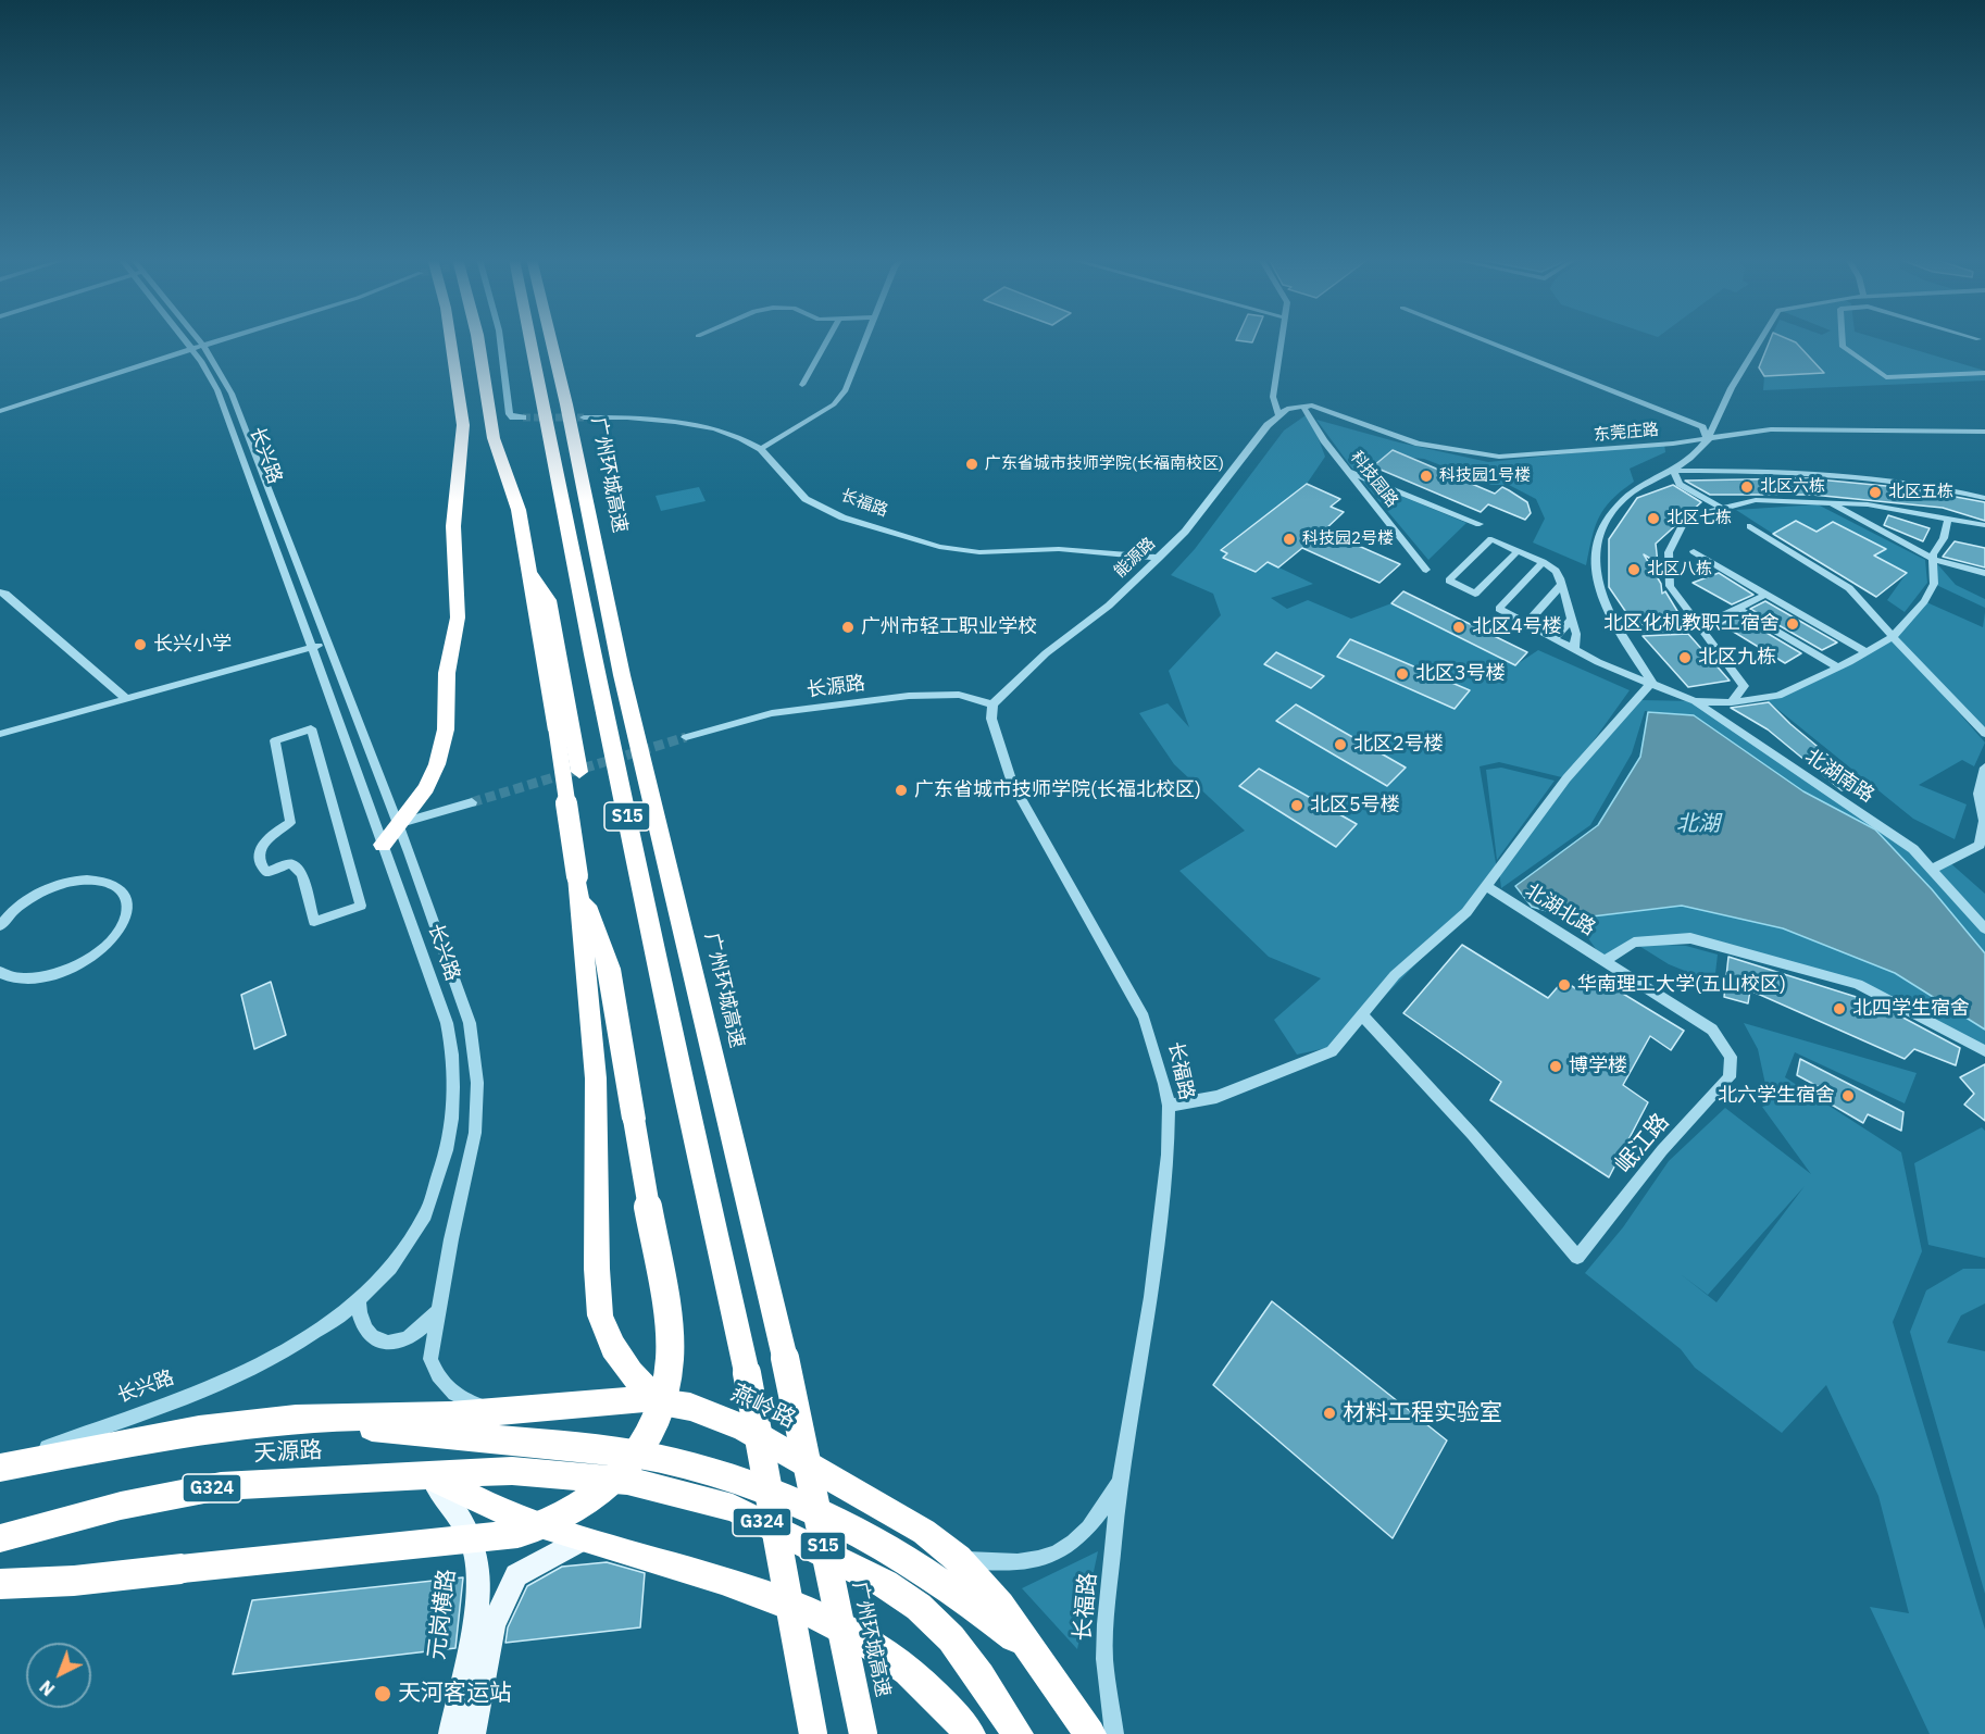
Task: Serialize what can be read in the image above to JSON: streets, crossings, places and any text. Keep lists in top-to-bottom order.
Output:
{
  "streets": {
    "highway": [
      "广州环城高速",
      "S15",
      "燕岭路",
      "天源路",
      "G324"
    ],
    "main road": ["元岗横路"],
    "street": [
      "东莞庄路",
      "长兴路",
      "科技园路",
      "长福路",
      "能源路",
      "长源路",
      "北湖南路",
      "北湖北路",
      "岷江路"
    ]
  },
  "crossings": [
    ["东莞庄路", "科技园路"],
    ["长兴路", "燕岭路"],
    ["长兴路", "天源路"],
    ["长福路", "能源路"],
    ["长福路", "长源路"],
    ["长福路", "燕岭路"],
    ["能源路", "长源路"],
    ["北湖北路", "岷江路"],
    ["燕岭路", "天源路"],
    ["天源路", "G324"],
    ["天源路", "元岗横路"],
    ["G324", "元岗横路"]
  ],
  "water": ["北湖"],
  "places": [
    "广东省城市技师学院(长福南校区)",
    "科技园1号楼",
    "北区六栋",
    "北区五栋",
    "北区七栋",
    "科技园2号楼",
    "北区八栋",
    "北区化机教职工宿舍",
    "广州市轻工职业学校",
    "北区4号楼",
    "长兴小学",
    "北区九栋",
    "北区3号楼",
    "北区2号楼",
    "广东省城市技师学院(长福北校区)",
    "北区5号楼",
    "华南理工大学(五山校区)",
    "北四学生宿舍",
    "博学楼",
    "北六学生宿舍",
    "材料工程实验室",
    "天河客运站"
  ],
  "north": "bottom left"
}
